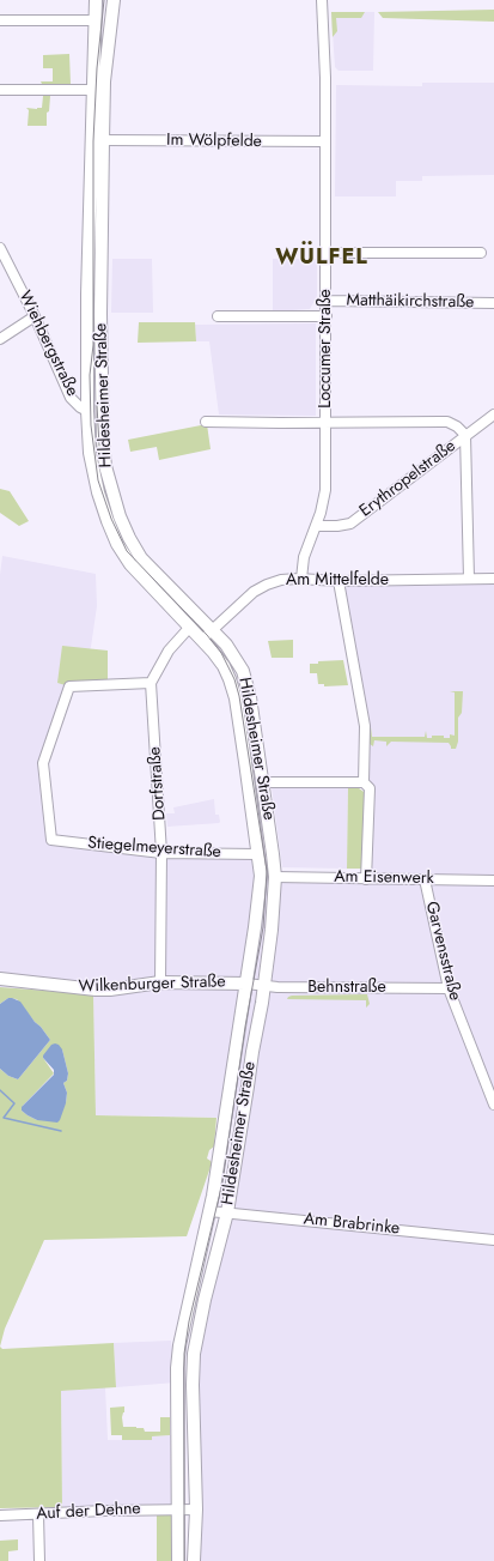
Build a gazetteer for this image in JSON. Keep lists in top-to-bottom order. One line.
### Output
{"streets":{"main road":["Hildesheimer Straße","Wilkenburger Straße"],"street":["Im Wölpfelde","Matthäikirchstraße","Wiehbergstraße","Loccumer Straße","Erythropelstraße","Am Mittelfelde","Dorfstraße","Stiegelmeyerstraße","Am Eisenwerk","Garvensstraße","Behnstraße","Am Brabrinke","Auf der Dehne"]},"crossings":[["Im Wölpfelde","Loccumer Straße"],["Im Wölpfelde","Hildesheimer Straße"],["Matthäikirchstraße","Loccumer Straße"],["Wiehbergstraße","Hildesheimer Straße"],["Loccumer Straße","Erythropelstraße"],["Loccumer Straße","Am Mittelfelde"],["Hildesheimer Straße","Am Mittelfelde"],["Hildesheimer Straße","Stiegelmeyerstraße"],["Hildesheimer Straße","Am Eisenwerk"],["Hildesheimer Straße","Wilkenburger Straße"],["Hildesheimer Straße","Behnstraße"],["Hildesheimer Straße","Am Brabrinke"],["Hildesheimer Straße","Auf der Dehne"],["Dorfstraße","Stiegelmeyerstraße"],["Dorfstraße","Wilkenburger Straße"],["Am Eisenwerk","Garvensstraße"],["Garvensstraße","Behnstraße"],["Wilkenburger Straße","Behnstraße"]],"districts":["WÜLFEL"]}
